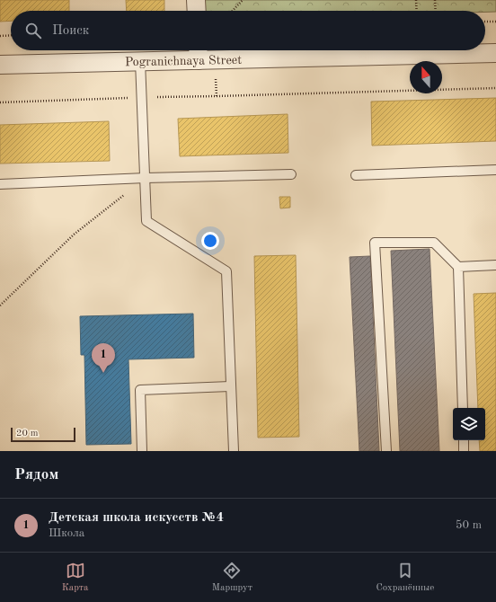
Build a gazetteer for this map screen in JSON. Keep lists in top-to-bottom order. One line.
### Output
{"streets":{"street":["Pogranichnaya Street"]},"scale_bar":"20 m","north":"top","page":{"search":"Поиск","pins":"1","scale":"20 m","heading":"Рядом","list":[{"mark":"1","name":"Детская школа искусств №4","note":"Школа","value":"50 m"}],"nav":["Карта","Маршрут","Сохранённые"]}}
